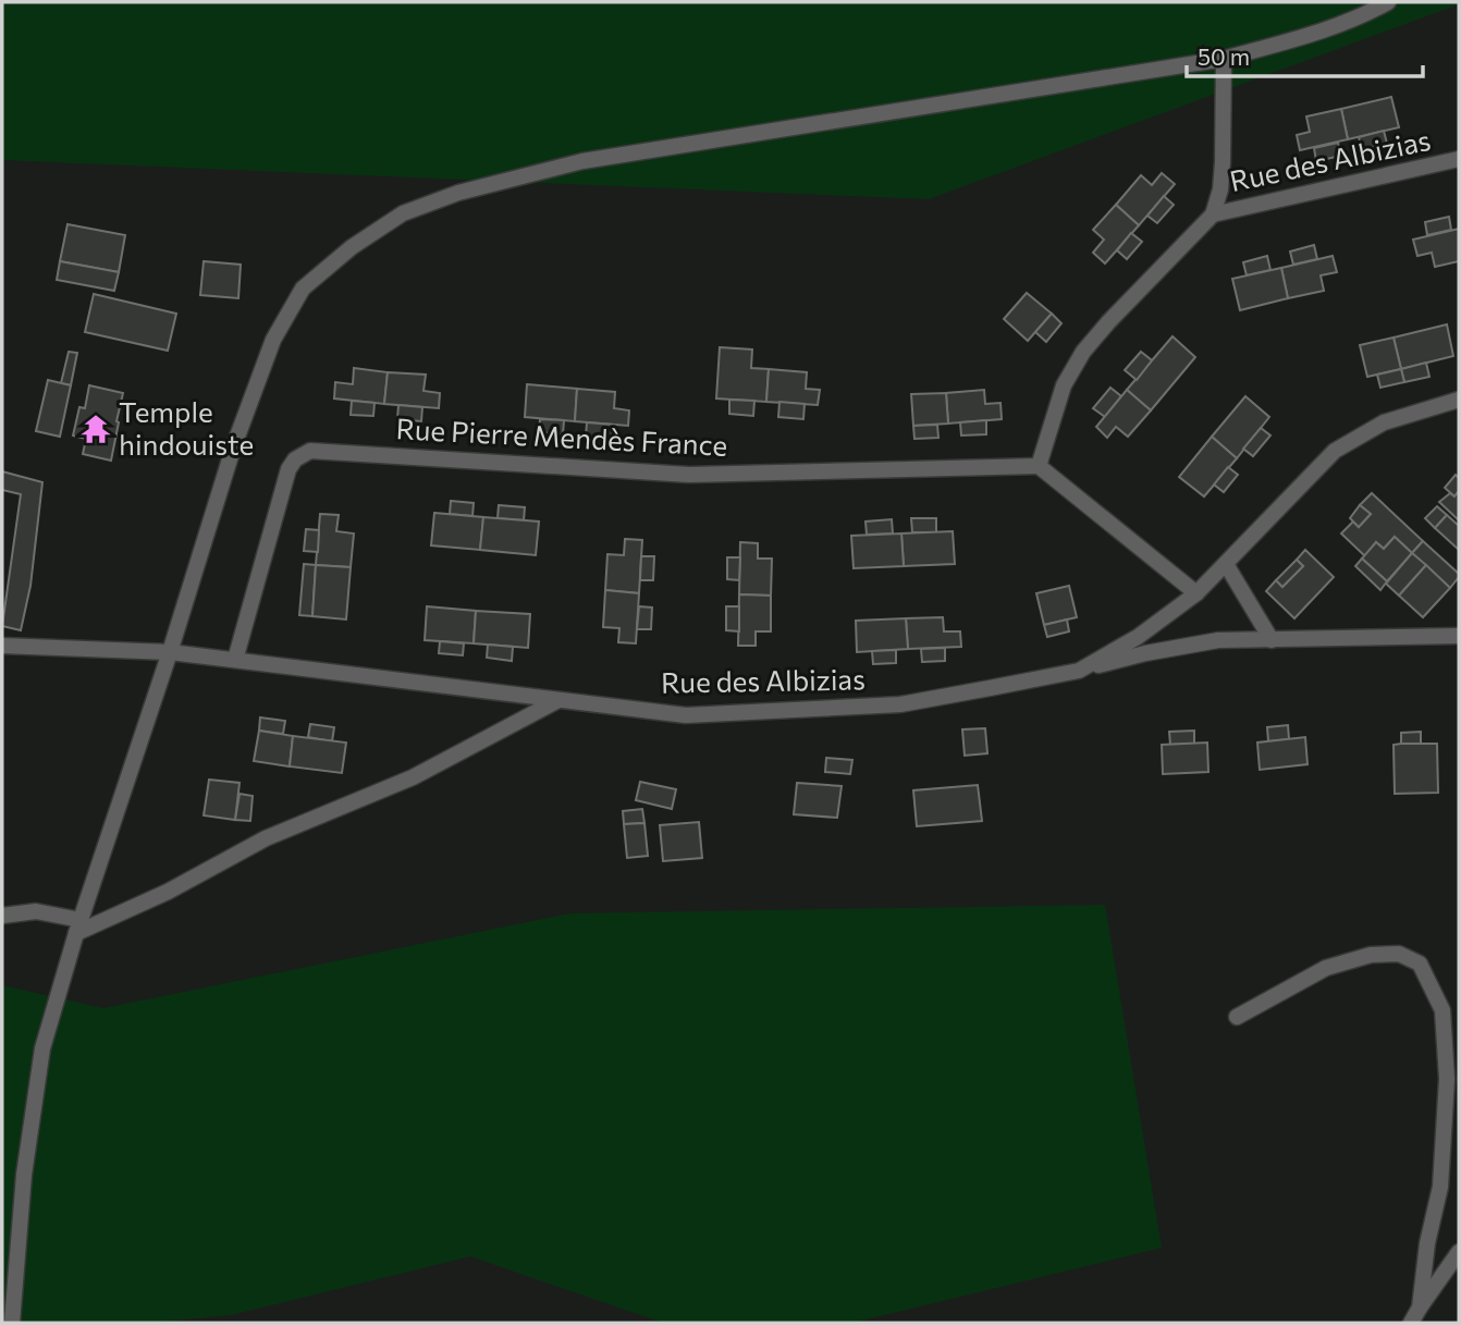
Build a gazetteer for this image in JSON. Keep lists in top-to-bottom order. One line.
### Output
{"streets":{"street":["Rue des Albizias","Rue Pierre Mendès France"]},"crossings":[["Rue des Albizias","Rue Pierre Mendès France"]],"places":{"temple":["Temple hindouiste"]},"scale_bar":"50 m"}
